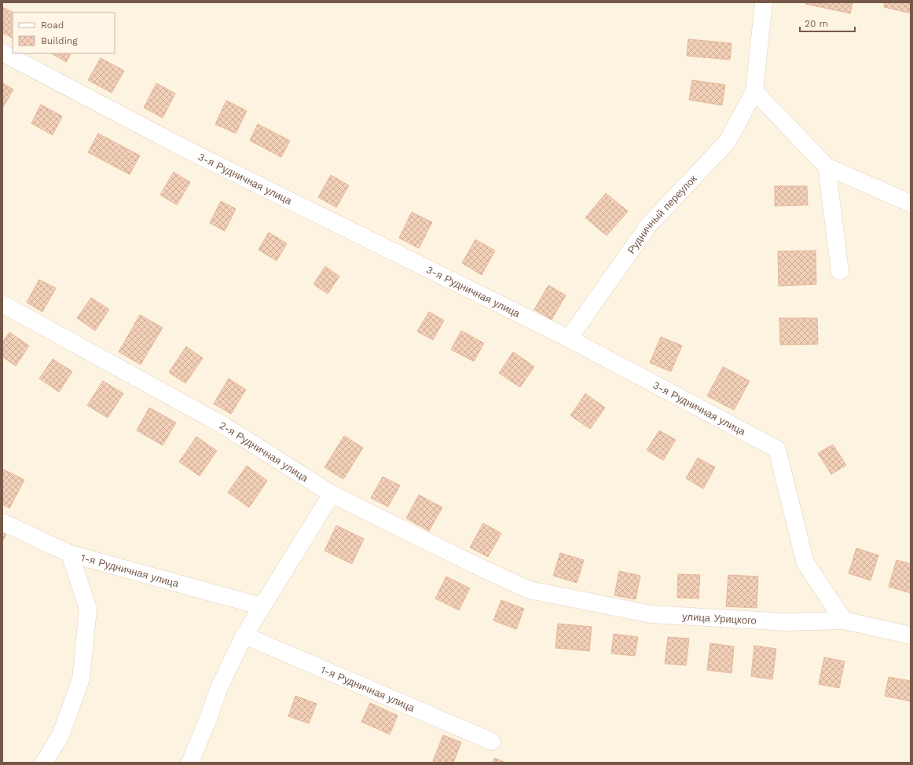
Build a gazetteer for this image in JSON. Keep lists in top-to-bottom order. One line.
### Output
{"streets":{"street":["3-я Рудничная улица","Рудничный переулок","2-я Рудничная улица","1-я Рудничная улица","улица Урицкого"]},"crossings":[["3-я Рудничная улица","Рудничный переулок"],["3-я Рудничная улица","улица Урицкого"],["2-я Рудничная улица","улица Урицкого"]],"legend":["Road","Building"],"scale_bar":"20 m"}
